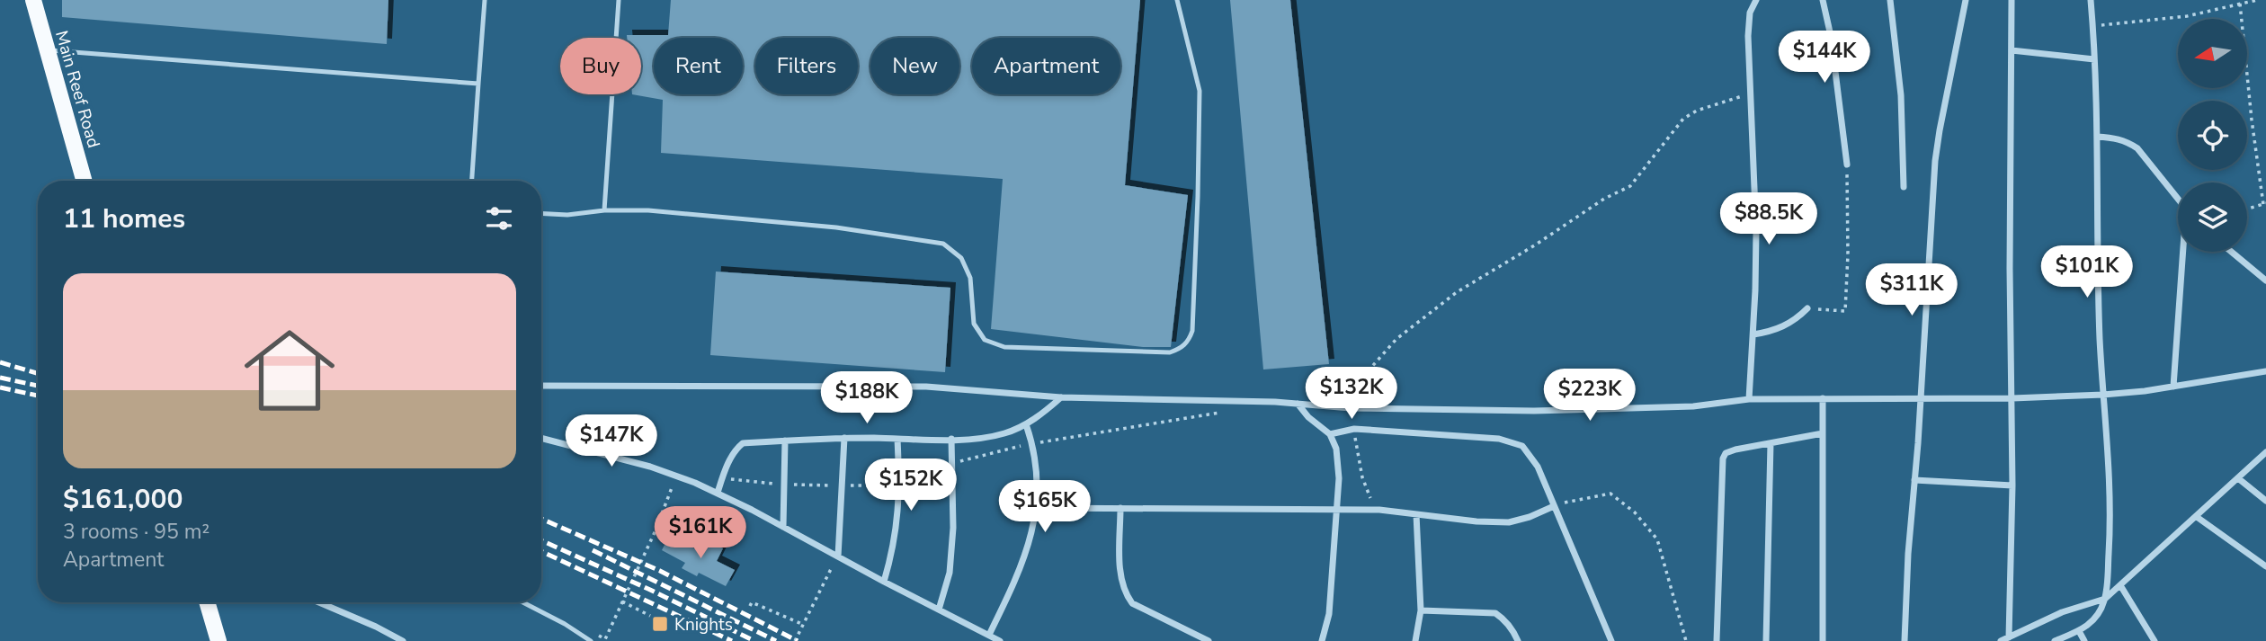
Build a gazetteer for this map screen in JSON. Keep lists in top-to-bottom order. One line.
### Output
{"streets":{"main road":["Main Reef Road"]},"places":{"transit":["Knights"]},"north":"left","page":{"price":["$144K","$88.5K","$101K","$311K","$132K","$223K","$188K","$147K","$152K","$165K","$161K"],"chip":["Buy","Rent","Filters","New","Apartment"],"heading":"11 homes","list":[{"name":"$161,000","note":"3 rooms · 95 m² · Apartment"}]}}
